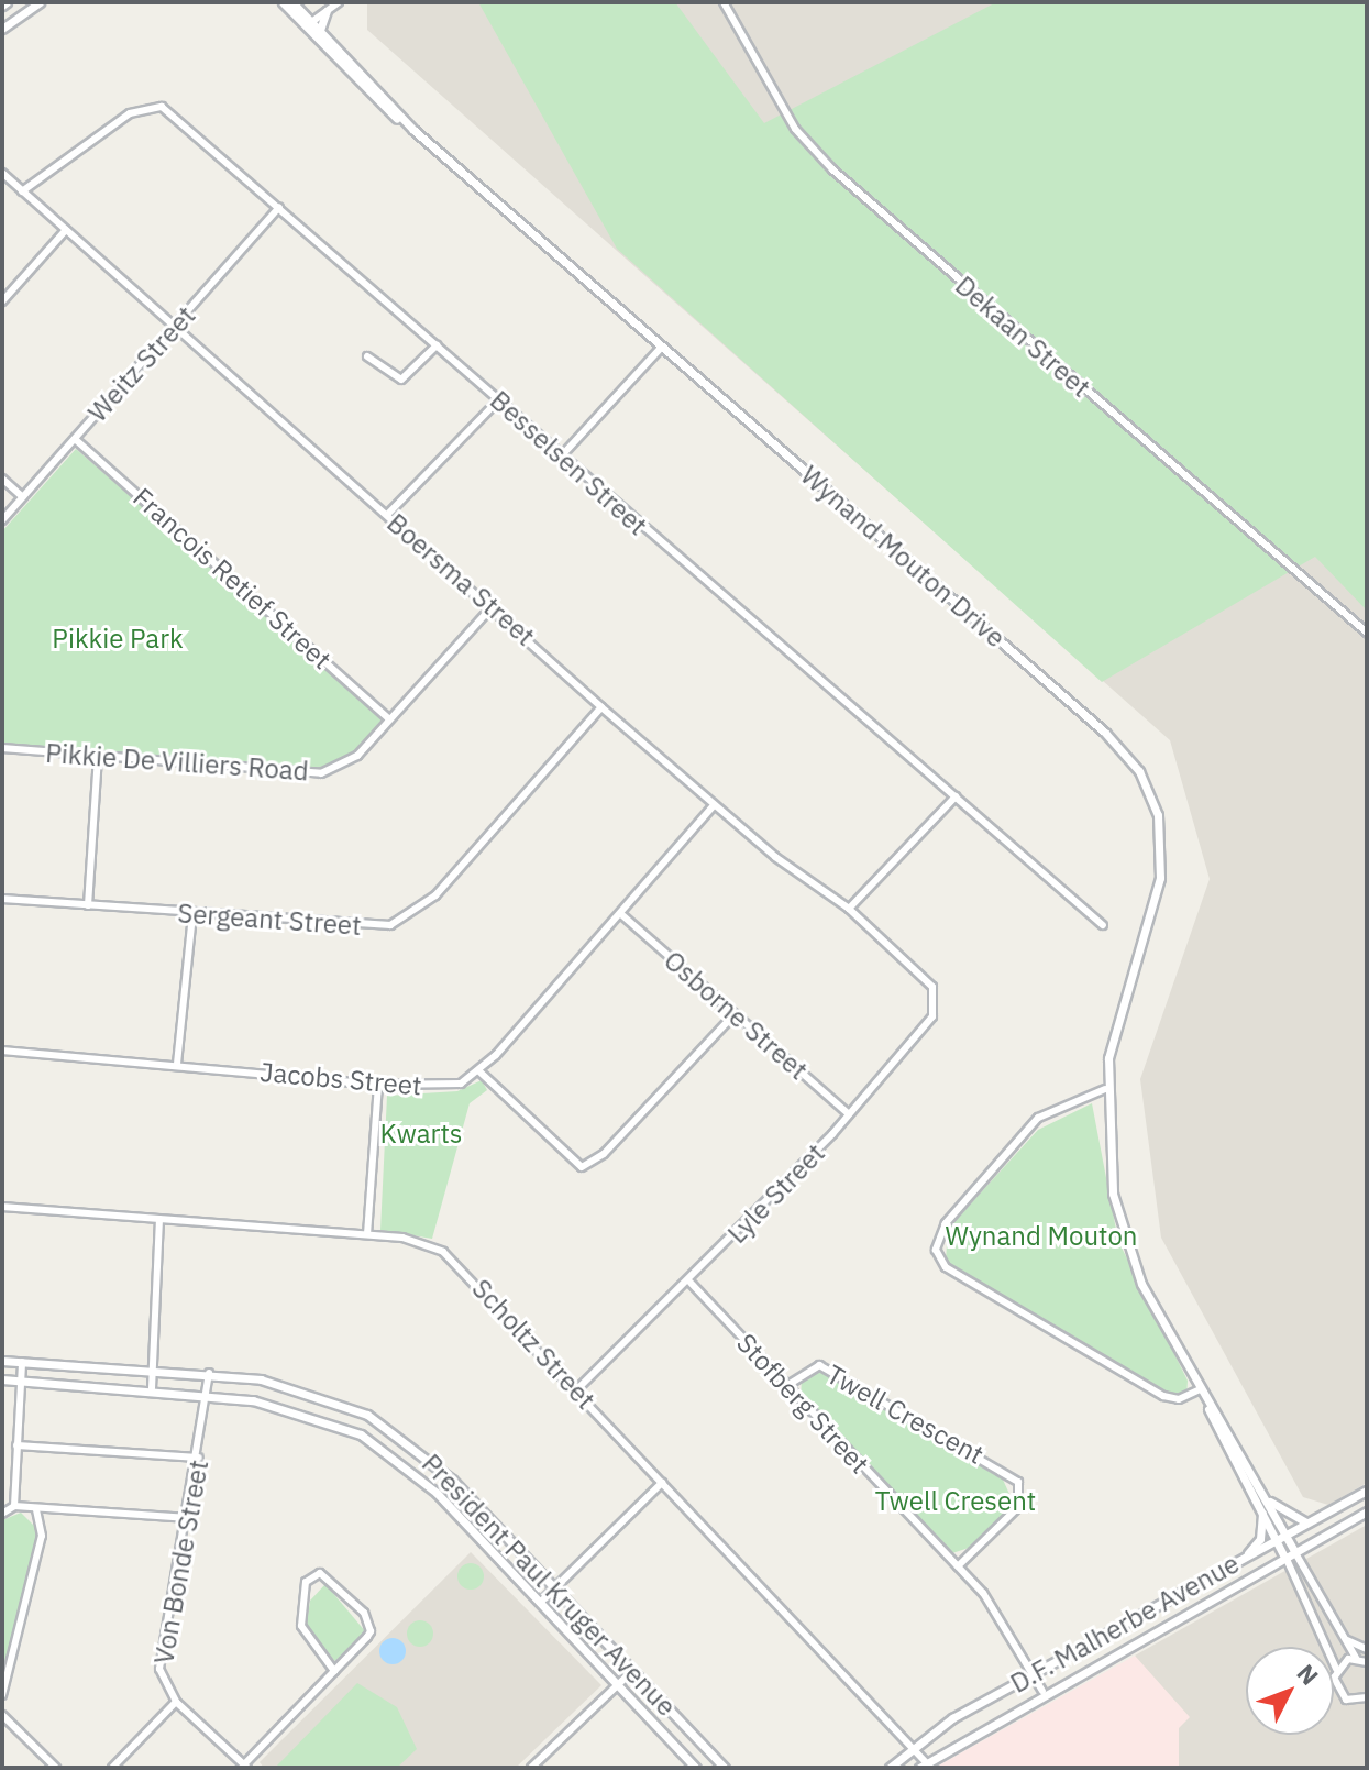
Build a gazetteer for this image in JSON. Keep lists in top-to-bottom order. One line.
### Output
{"streets":{"street":["Dekaan Street","Weitz Street","Besselsen Street","Wynand Mouton Drive","Francois Retief Street","Boersma Street","Pikkie De Villiers Road","Sergeant Street","Osborne Street","Jacobs Street","Lyle Street","Scholtz Street","Stofberg Street","Twell Crescent","Von Bonde Street","President Paul Kruger Avenue","D.F. Malherbe Avenue"]},"crossings":[["Weitz Street","Besselsen Street"],["Weitz Street","Francois Retief Street"],["Weitz Street","Boersma Street"],["Besselsen Street","Boersma Street"],["Wynand Mouton Drive","D.F. Malherbe Avenue"],["Francois Retief Street","Pikkie De Villiers Road"],["Boersma Street","Pikkie De Villiers Road"],["Boersma Street","Sergeant Street"],["Boersma Street","Jacobs Street"],["Boersma Street","Lyle Street"],["Osborne Street","Jacobs Street"],["Osborne Street","Lyle Street"],["Lyle Street","Scholtz Street"],["Lyle Street","Stofberg Street"],["Scholtz Street","D.F. Malherbe Avenue"],["Stofberg Street","Twell Crescent"],["Stofberg Street","D.F. Malherbe Avenue"],["Von Bonde Street","President Paul Kruger Avenue"]],"parks":["Pikkie Park","Kwarts","Wynand Mouton","Twell Cresent"],"north":"top right"}
